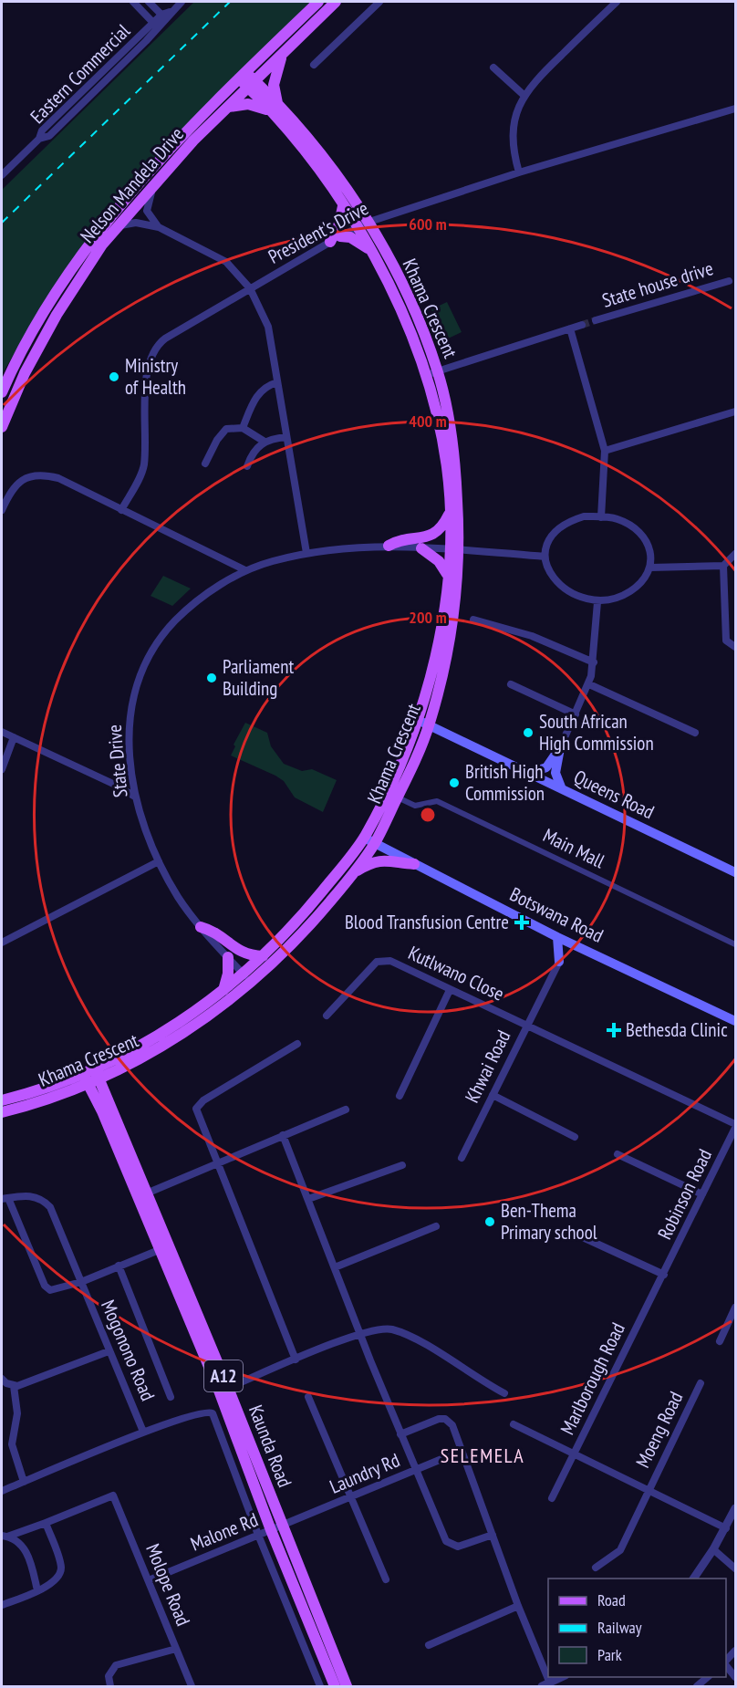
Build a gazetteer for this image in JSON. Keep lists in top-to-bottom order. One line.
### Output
{"streets":{"main road":["Nelson Mandela Drive","Khama Crescent","Queens Road","Botswana Road","A12","Kaunda Road"],"street":["Eastern Commercial","President's Drive","State house drive","State Drive","Main Mall","Kutlwano Close","Khwai Road","Robinson Road","Mogonono Road","Marlborough Road","Moeng Road","Laundry Rd","Malone Rd","Molope Road"]},"crossings":[["Nelson Mandela Drive","President's Drive"],["Nelson Mandela Drive","Khama Crescent"],["President's Drive","Khama Crescent"],["State house drive","Khama Crescent"],["Khama Crescent","State Drive"],["Khama Crescent","Queens Road"],["Khama Crescent","Main Mall"],["Khama Crescent","Botswana Road"],["Khama Crescent","Kaunda Road"],["Kutlwano Close","Khwai Road"],["Kutlwano Close","Robinson Road"],["Robinson Road","Marlborough Road"],["Kaunda Road","Laundry Rd"],["Kaunda Road","Malone Rd"],["Laundry Rd","Malone Rd"],["Malone Rd","Molope Road"]],"districts":["SELEMELA"],"places":{"other":["Ministry of Health","Parliament Building","South African High Commission","British High Commission","Ben-Thema Primary school"],"health":["Blood Transfusion Centre","Bethesda Clinic"]},"legend":["Road","Railway","Park"],"rings":["600 m","400 m","200 m"]}
